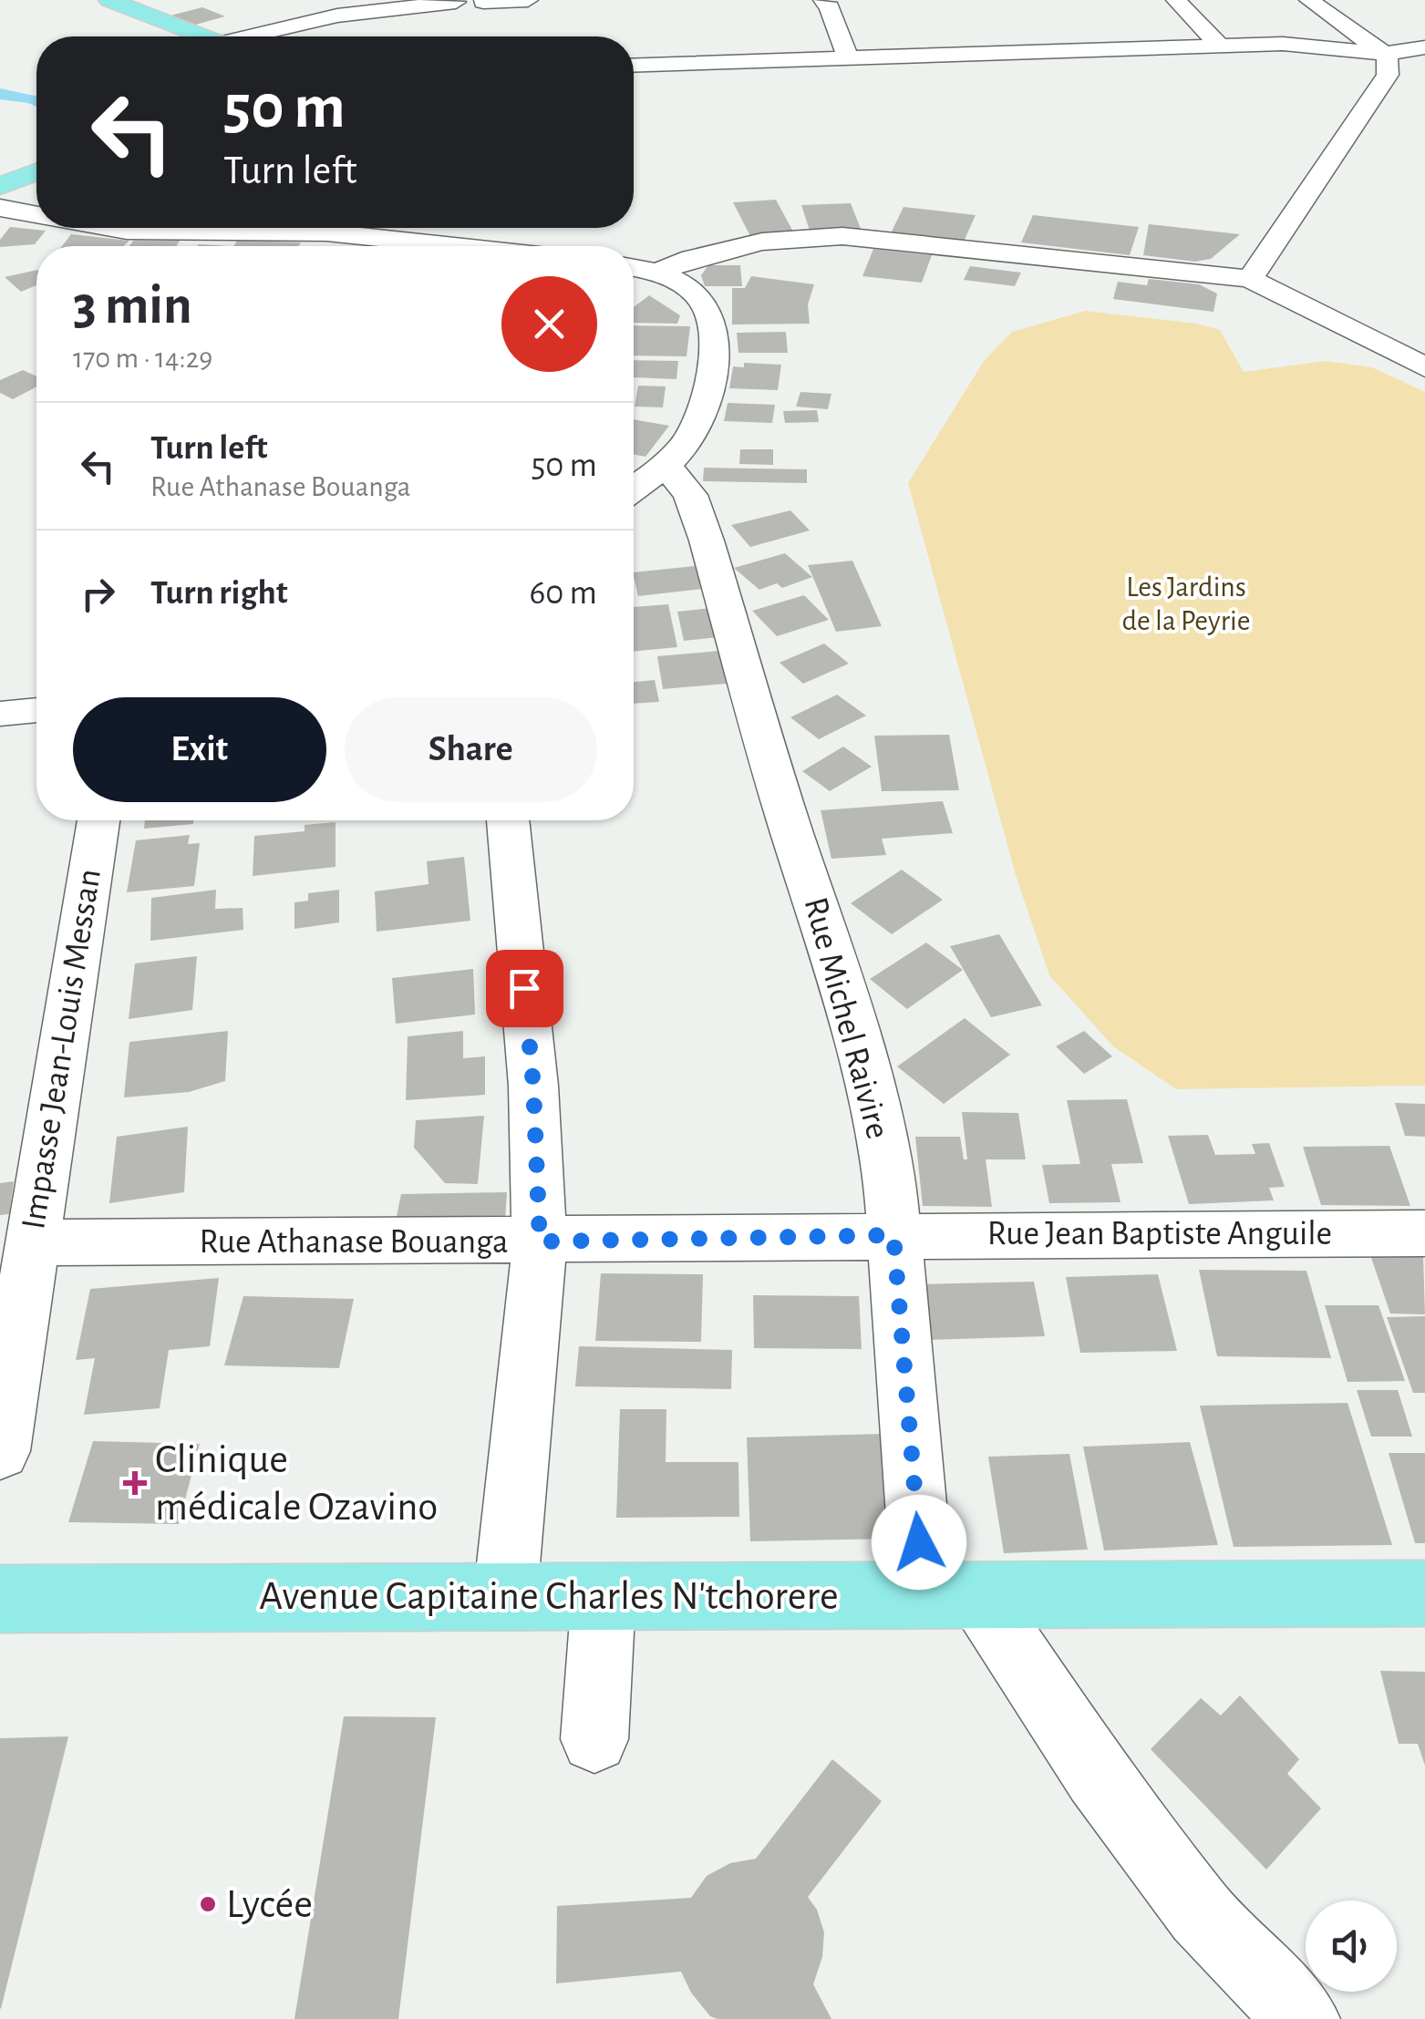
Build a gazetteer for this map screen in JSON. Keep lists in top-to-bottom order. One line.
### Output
{"streets":{"main road":["Avenue Capitaine Charles N'tchorere"],"street":["Rue Michel Raivire","Impasse Jean-Louis Messan","Rue Jean Baptiste Anguile","Rue Athanase Bouanga"]},"crossings":[["Rue Michel Raivire","Rue Jean Baptiste Anguile"],["Rue Michel Raivire","Rue Athanase Bouanga"],["Rue Michel Raivire","Avenue Capitaine Charles N'tchorere"],["Impasse Jean-Louis Messan","Rue Athanase Bouanga"],["Rue Jean Baptiste Anguile","Rue Athanase Bouanga"]],"parks":["Les Jardins de la Peyrie"],"places":{"health":["Clinique médicale Ozavino"],"other":["Lycée"]},"page":{"turn":["50 m","Turn left"],"heading":["3 min","170 m · 14:29"],"list":[{"name":"Turn left","note":"Rue Athanase Bouanga","value":"50 m"},{"name":"Turn right","value":"60 m"}],"buttons":["Exit","Share"]}}
